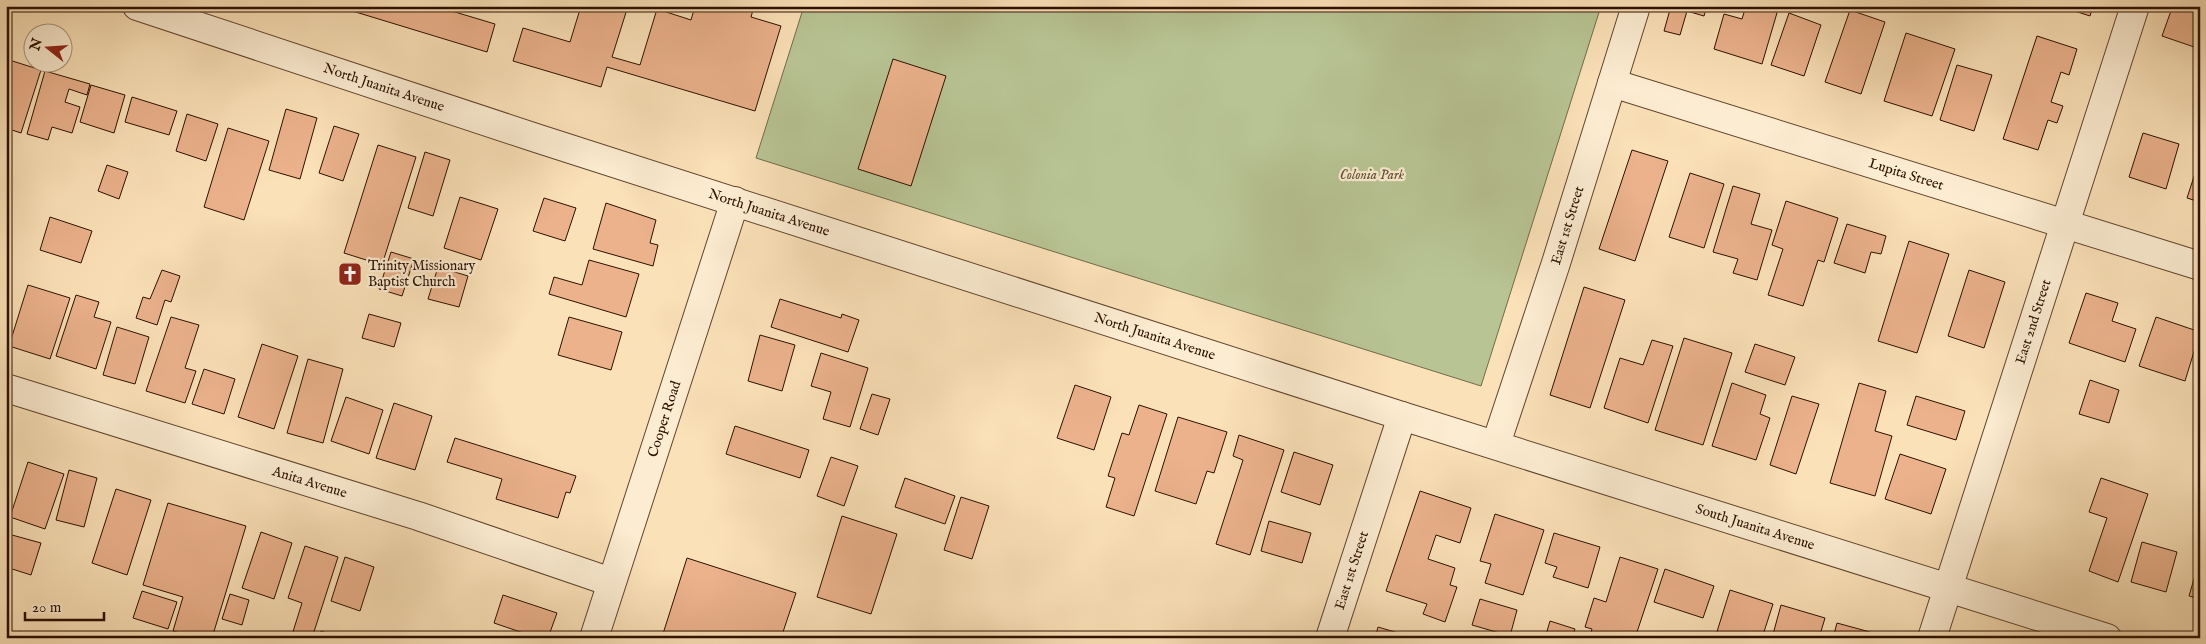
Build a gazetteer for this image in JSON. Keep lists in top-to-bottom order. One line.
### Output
{"streets":{"street":["North Juanita Avenue","Lupita Street","East 1st Street","East 2nd Street","Cooper Road","Anita Avenue","South Juanita Avenue"]},"crossings":[["North Juanita Avenue","East 1st Street"],["North Juanita Avenue","Cooper Road"],["North Juanita Avenue","South Juanita Avenue"],["Lupita Street","East 1st Street"],["Lupita Street","East 2nd Street"],["East 1st Street","South Juanita Avenue"],["East 2nd Street","South Juanita Avenue"],["Cooper Road","Anita Avenue"]],"parks":["Colonia Park"],"places":{"church":["Trinity Missionary Baptist Church"]},"scale_bar":"20 m","north":"left"}
